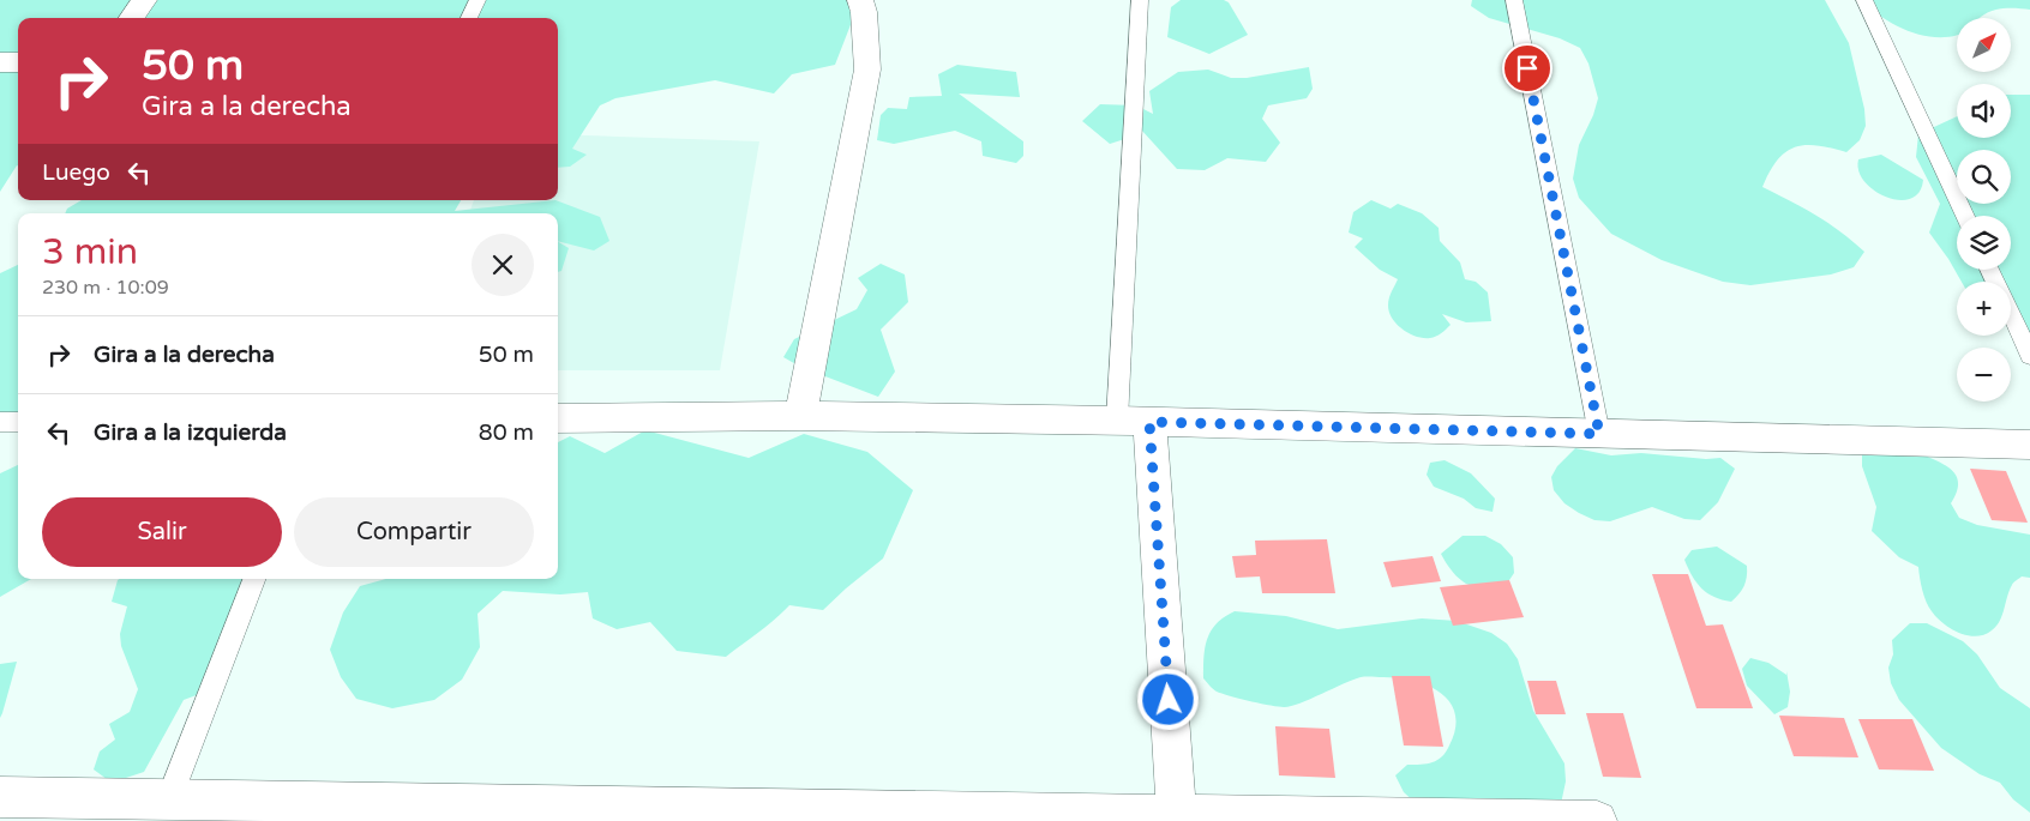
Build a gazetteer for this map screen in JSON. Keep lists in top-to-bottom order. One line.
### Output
{"north":"top right","page":{"map_buttons":["+","−"],"turn":["50 m","Gira a la derecha"],"then":"Luego","heading":["3 min","230 m · 10:09"],"list":[{"name":"Gira a la derecha","value":"50 m"},{"name":"Gira a la izquierda","value":"80 m"}],"buttons":["Salir","Compartir"]}}
